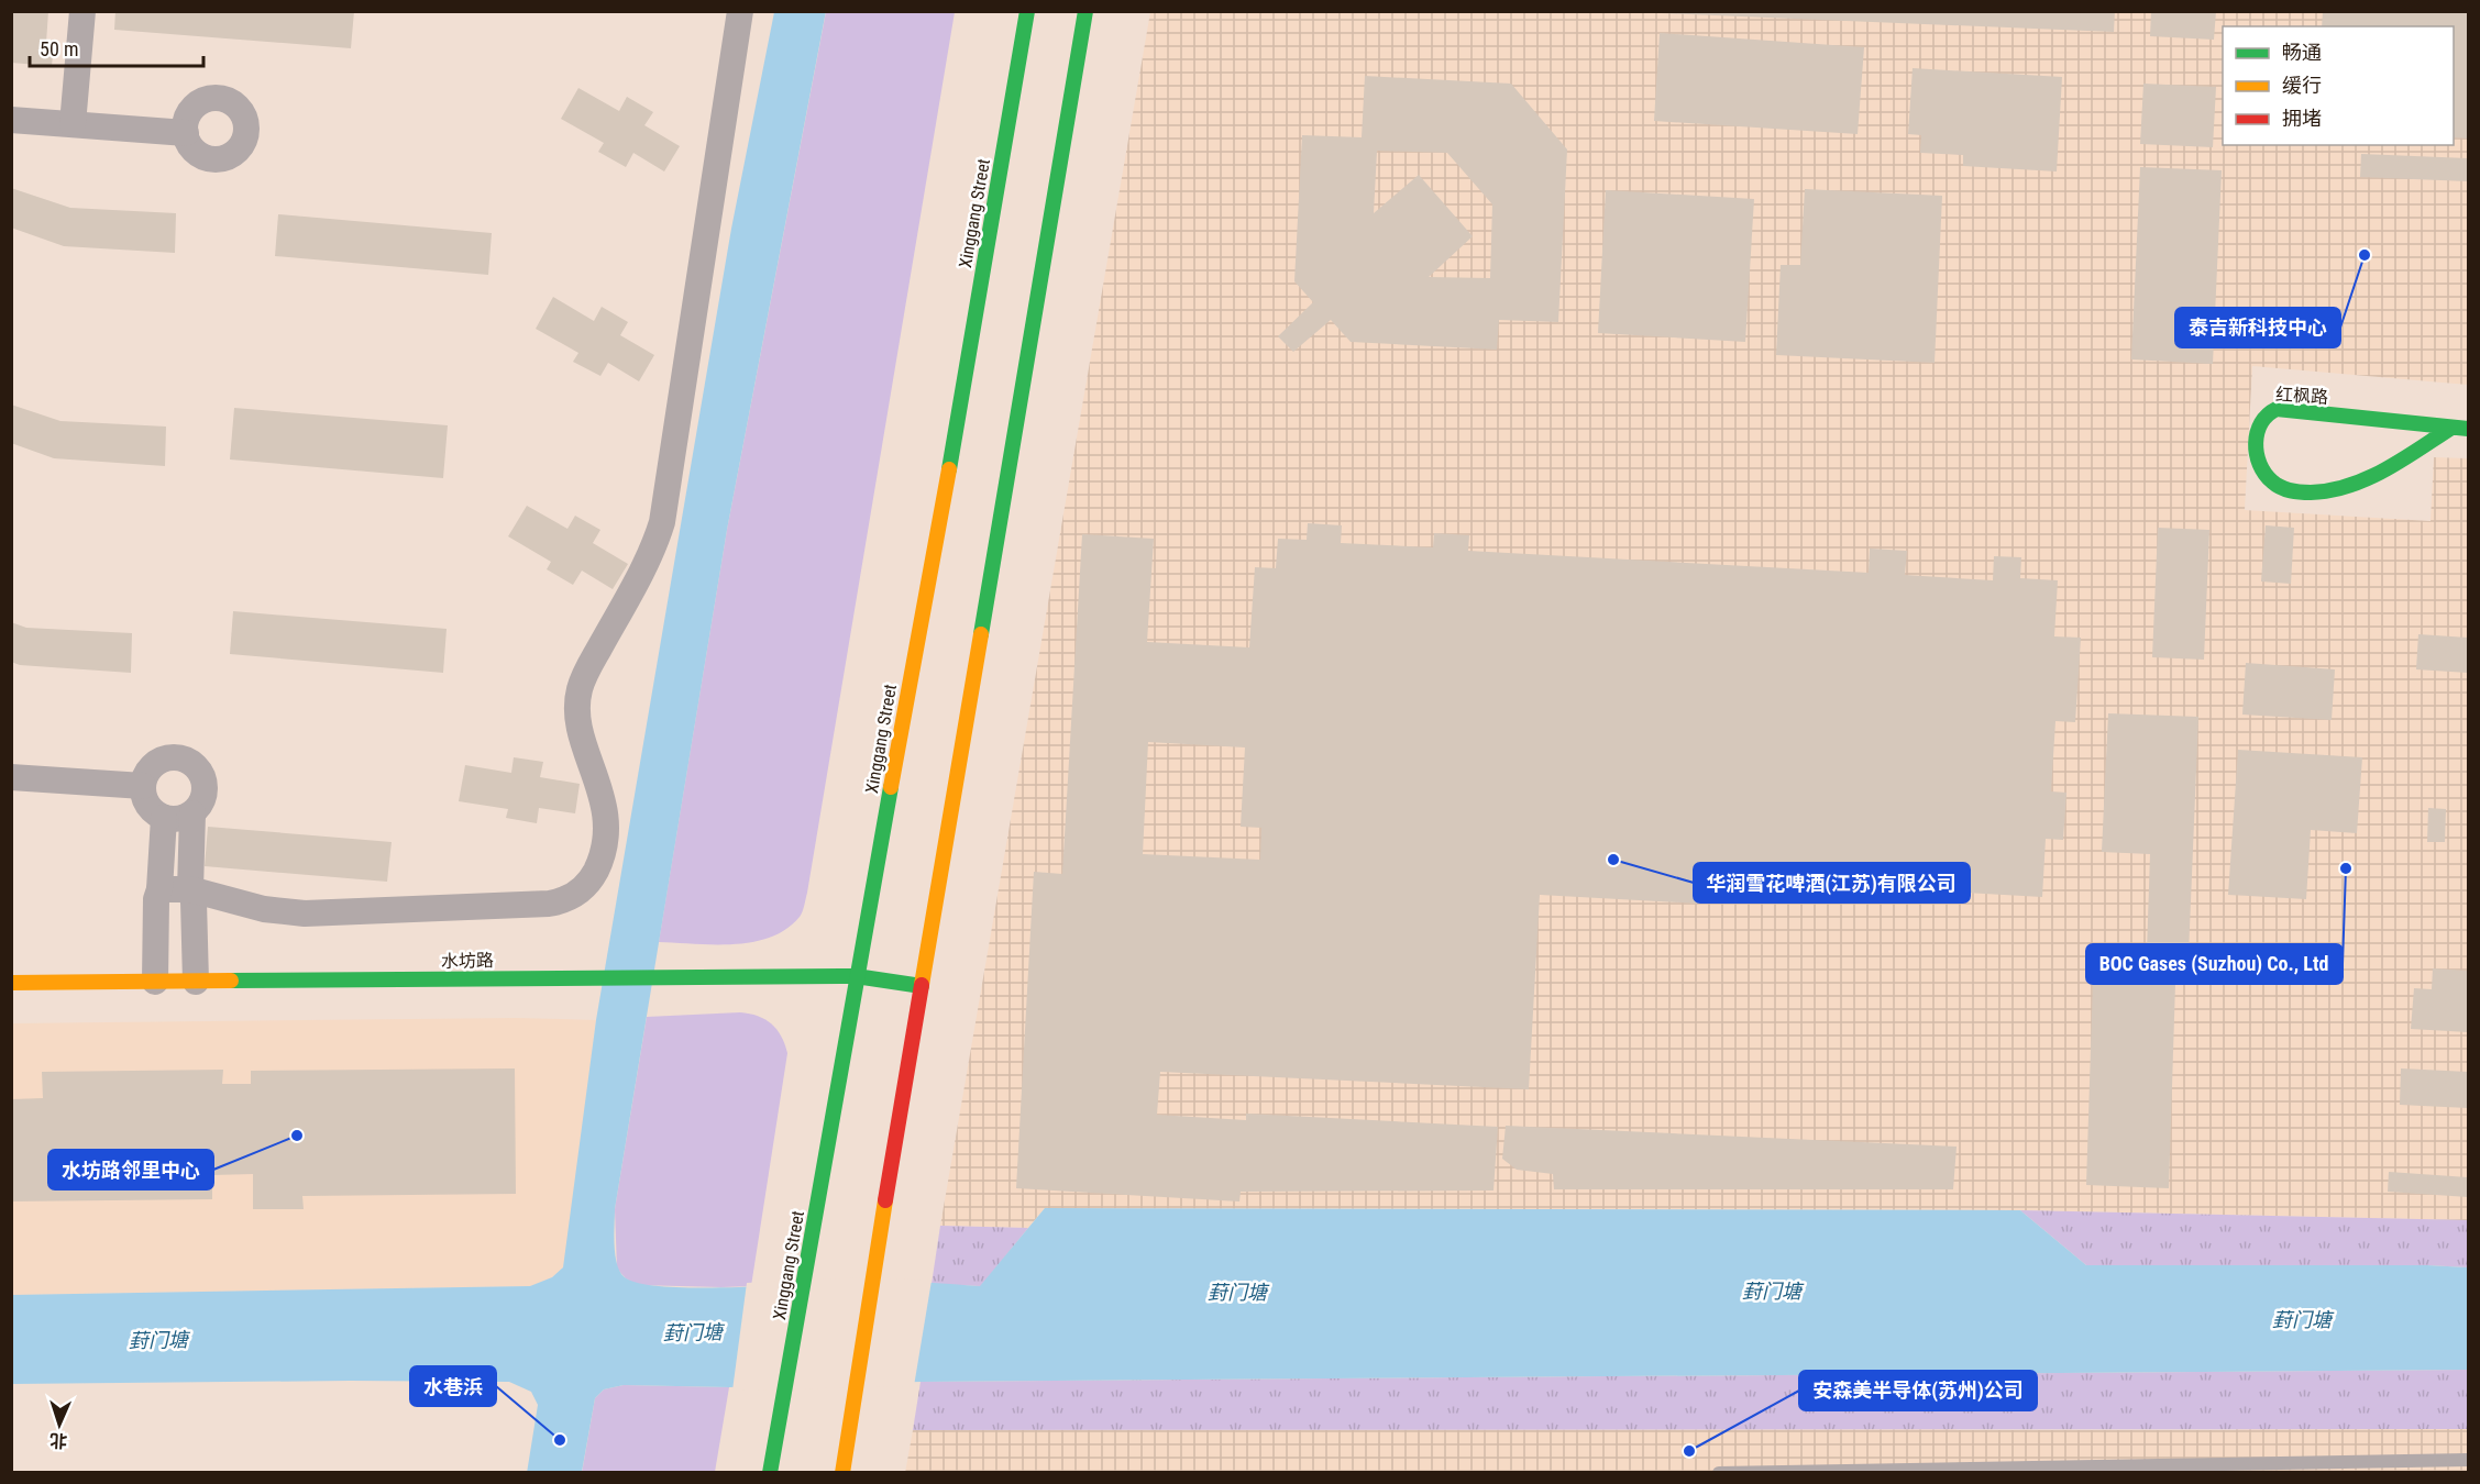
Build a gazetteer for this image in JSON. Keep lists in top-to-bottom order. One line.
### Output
{"streets":{"main road":["Xinggang Street","红枫路","水坊路"]},"crossings":[["Xinggang Street","水坊路"]],"water":["葑门塘"],"places":["泰吉新科技中心","华润雪花啤酒(江苏)有限公司","BOC Gases (Suzhou) Co., Ltd","水坊路邻里中心","水巷浜","安森美半导体(苏州)公司"],"legend":["畅通","缓行","拥堵"],"scale_bar":"50 m","north":"bottom"}
